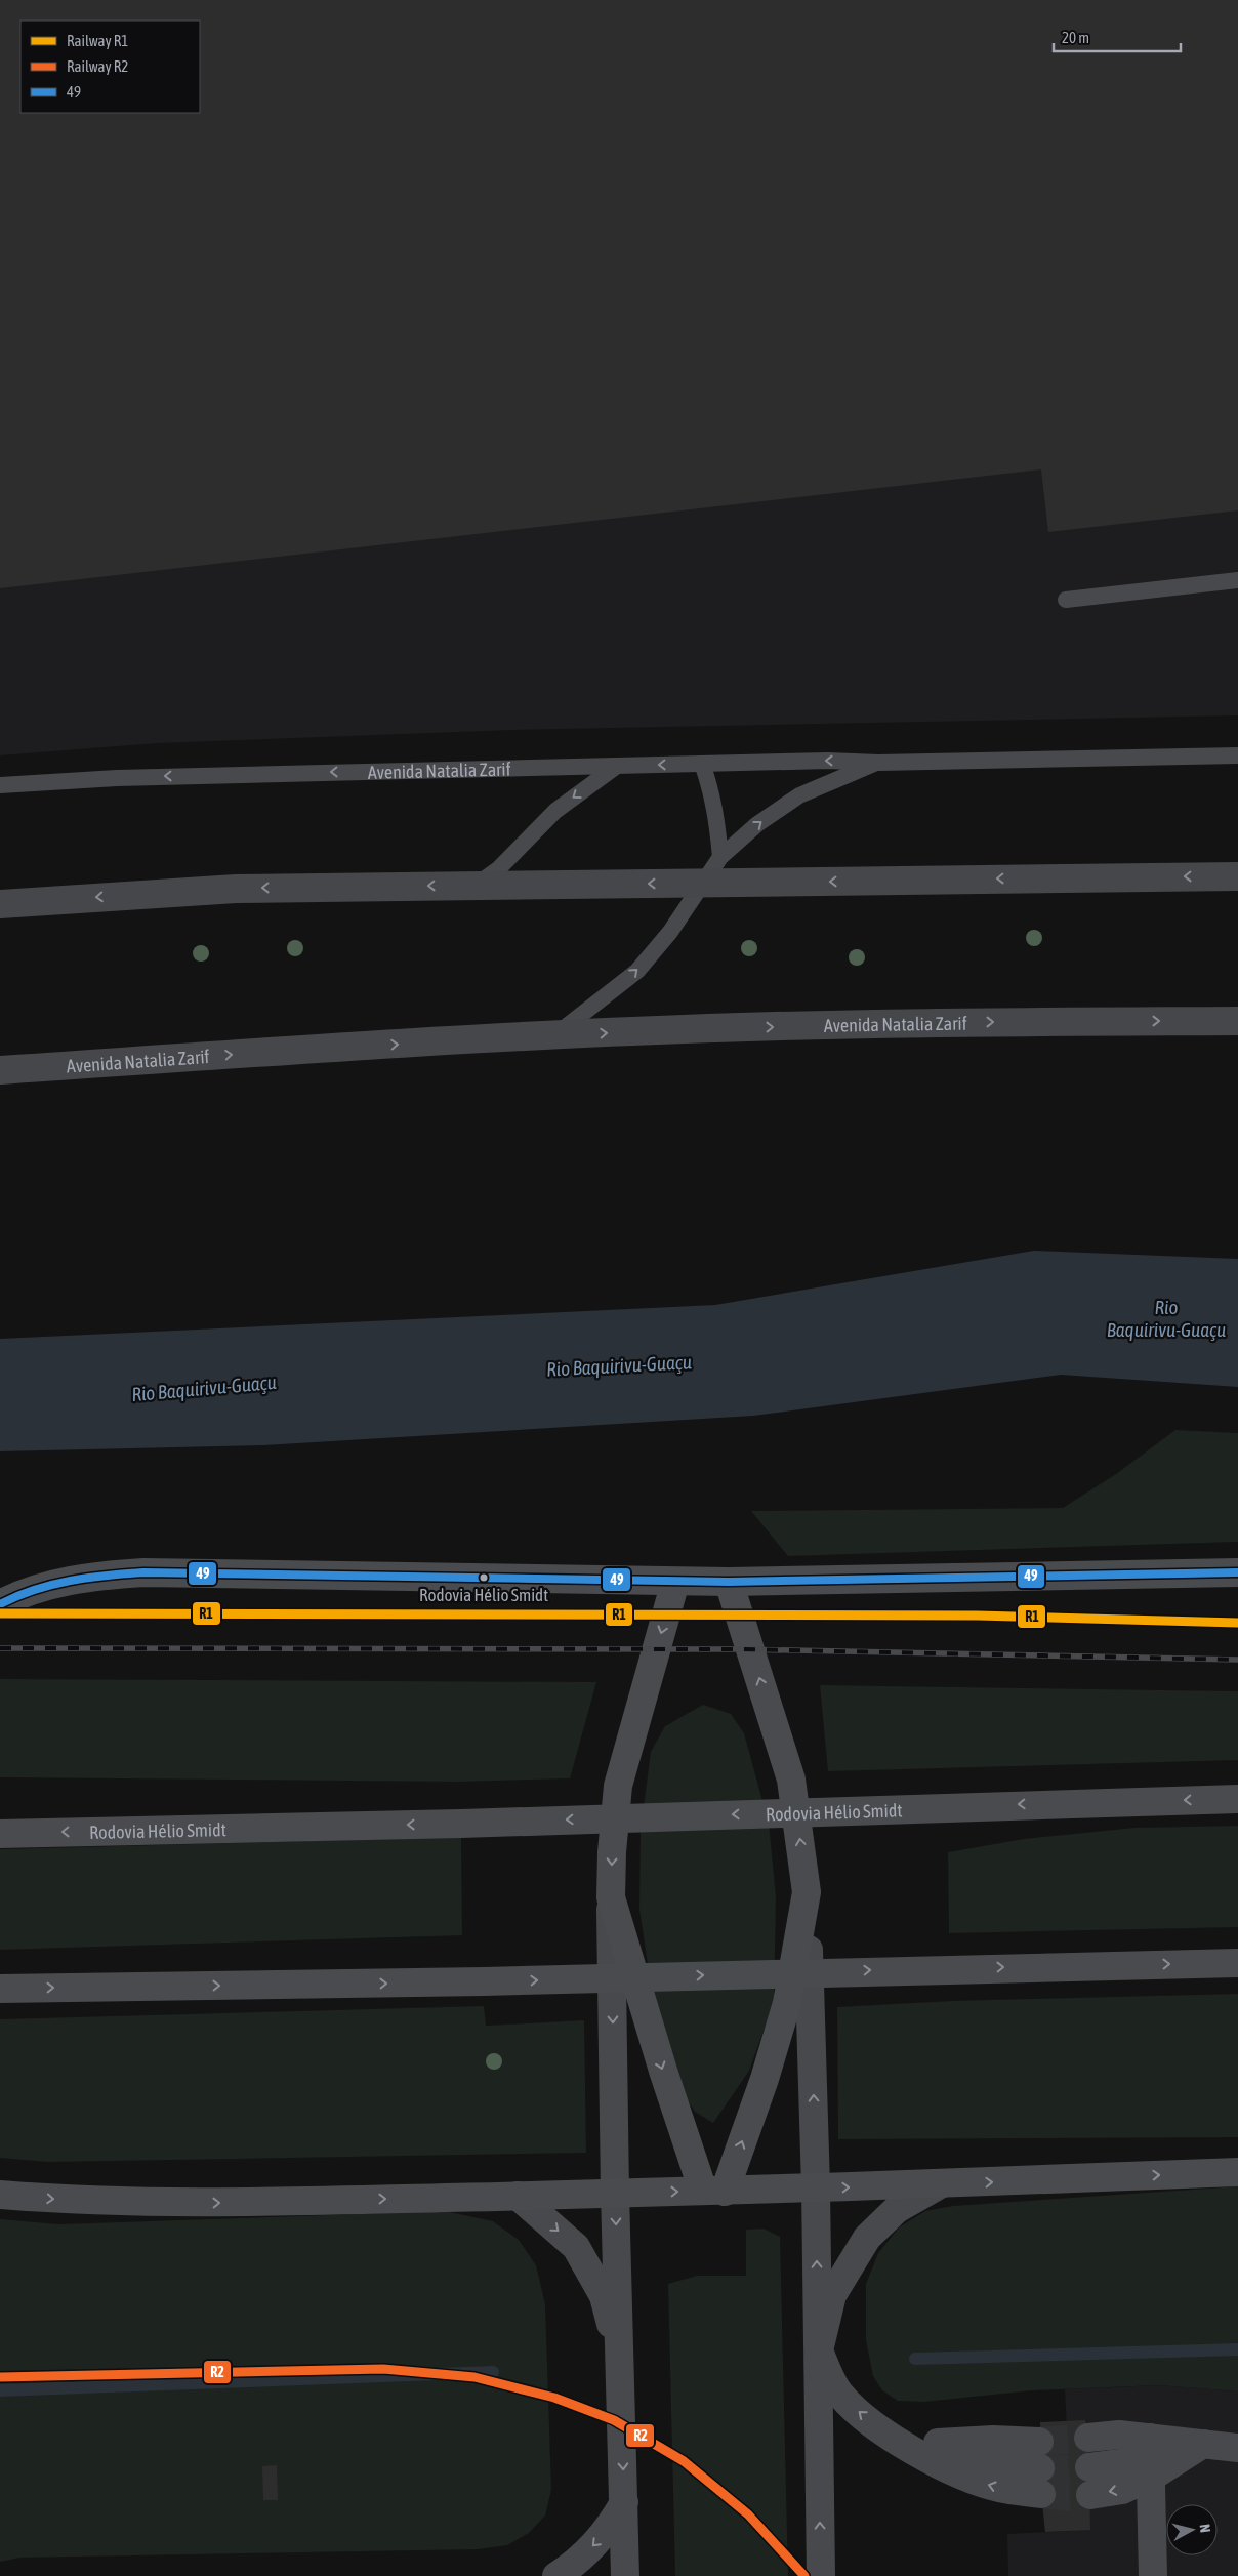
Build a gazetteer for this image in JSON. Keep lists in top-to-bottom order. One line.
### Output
{"streets":{"main road":["Avenida Natalia Zarif","Rodovia Hélio Smidt"]},"water":["Rio Baquirivu-Guaçu"],"places":["Rodovia Hélio Smidt"],"lines":["transit line 49","rail line R1","rail line R2"],"legend":["Railway R1","Railway R2","49"],"scale_bar":"20 m","north":"right"}
